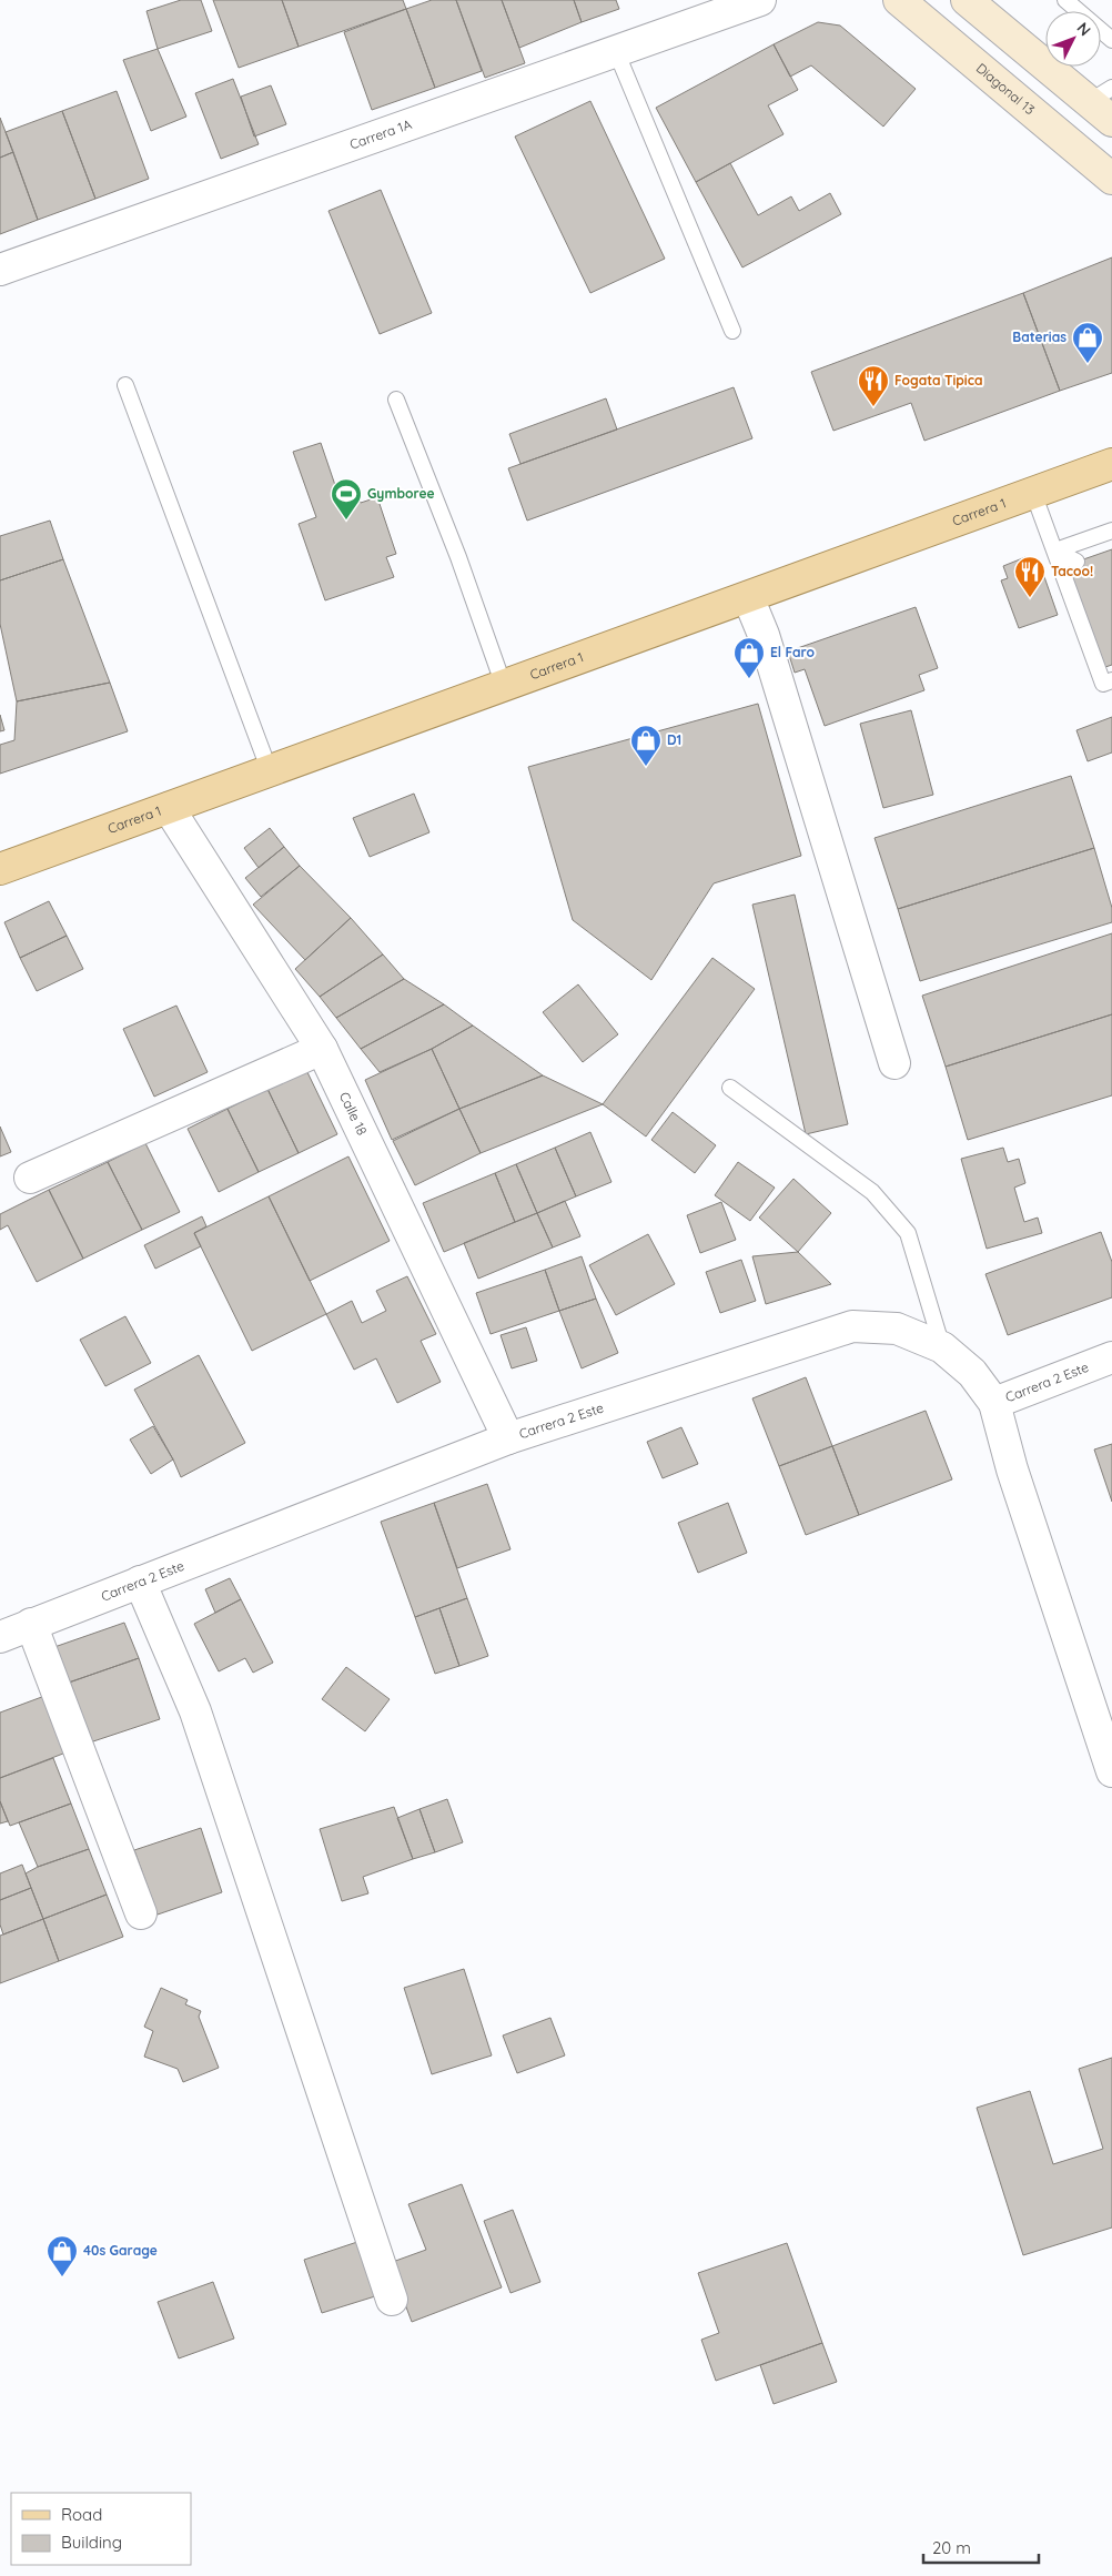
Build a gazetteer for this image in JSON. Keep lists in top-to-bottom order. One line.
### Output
{"streets":{"main road":["Diagonal 13","Carrera 1"],"street":["Carrera 1A","Calle 18","Carrera 2 Este"]},"crossings":[["Carrera 1","Calle 18"],["Calle 18","Carrera 2 Este"]],"places":{"shop":["Baterias","El Faro","D1","40s Garage"],"restaurant":["Fogata Tipica","Tacoo!"],"sports":["Gymboree"]},"legend":["Road","Building"],"scale_bar":"20 m","north":"top right"}
